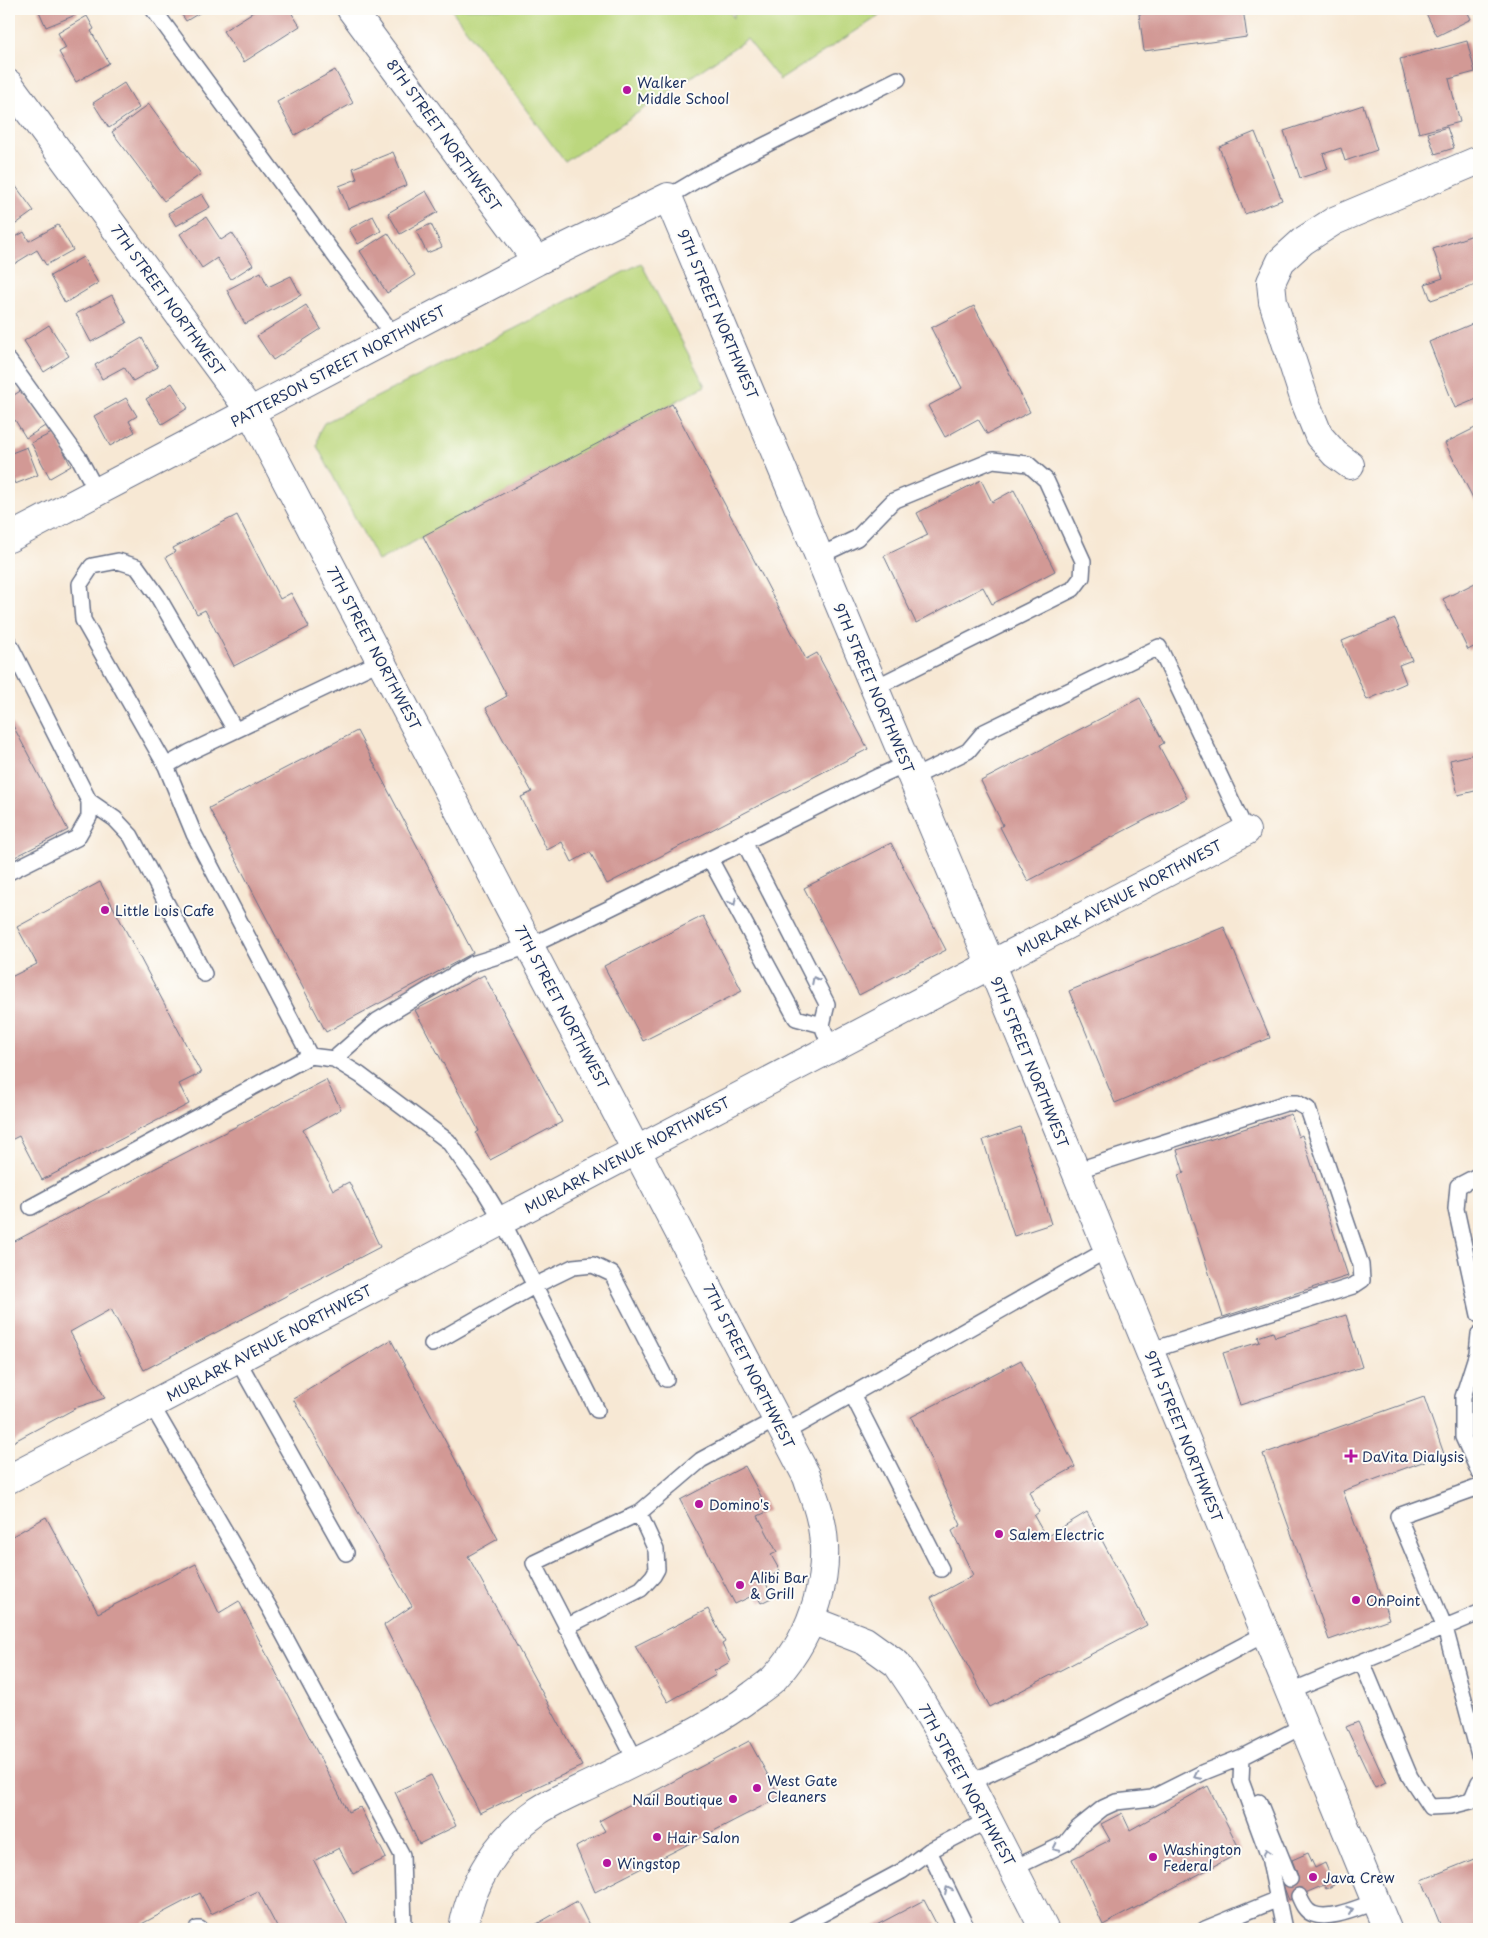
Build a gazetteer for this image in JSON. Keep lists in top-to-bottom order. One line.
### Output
{"streets":{"street":["8TH STREET NORTHWEST","7TH STREET NORTHWEST","9TH STREET NORTHWEST","PATTERSON STREET NORTHWEST","MURLARK AVENUE NORTHWEST"]},"crossings":[["8TH STREET NORTHWEST","PATTERSON STREET NORTHWEST"],["7TH STREET NORTHWEST","PATTERSON STREET NORTHWEST"],["7TH STREET NORTHWEST","MURLARK AVENUE NORTHWEST"],["9TH STREET NORTHWEST","PATTERSON STREET NORTHWEST"],["9TH STREET NORTHWEST","MURLARK AVENUE NORTHWEST"]],"places":{"other":["Walker Middle School","Little Lois Cafe","Domino's","Salem Electric","Alibi Bar & Grill","OnPoint","West Gate Cleaners","Nail Boutique","Hair Salon","Washington Federal","Wingstop","Java Crew"],"health":["DaVita Dialysis"]}}
